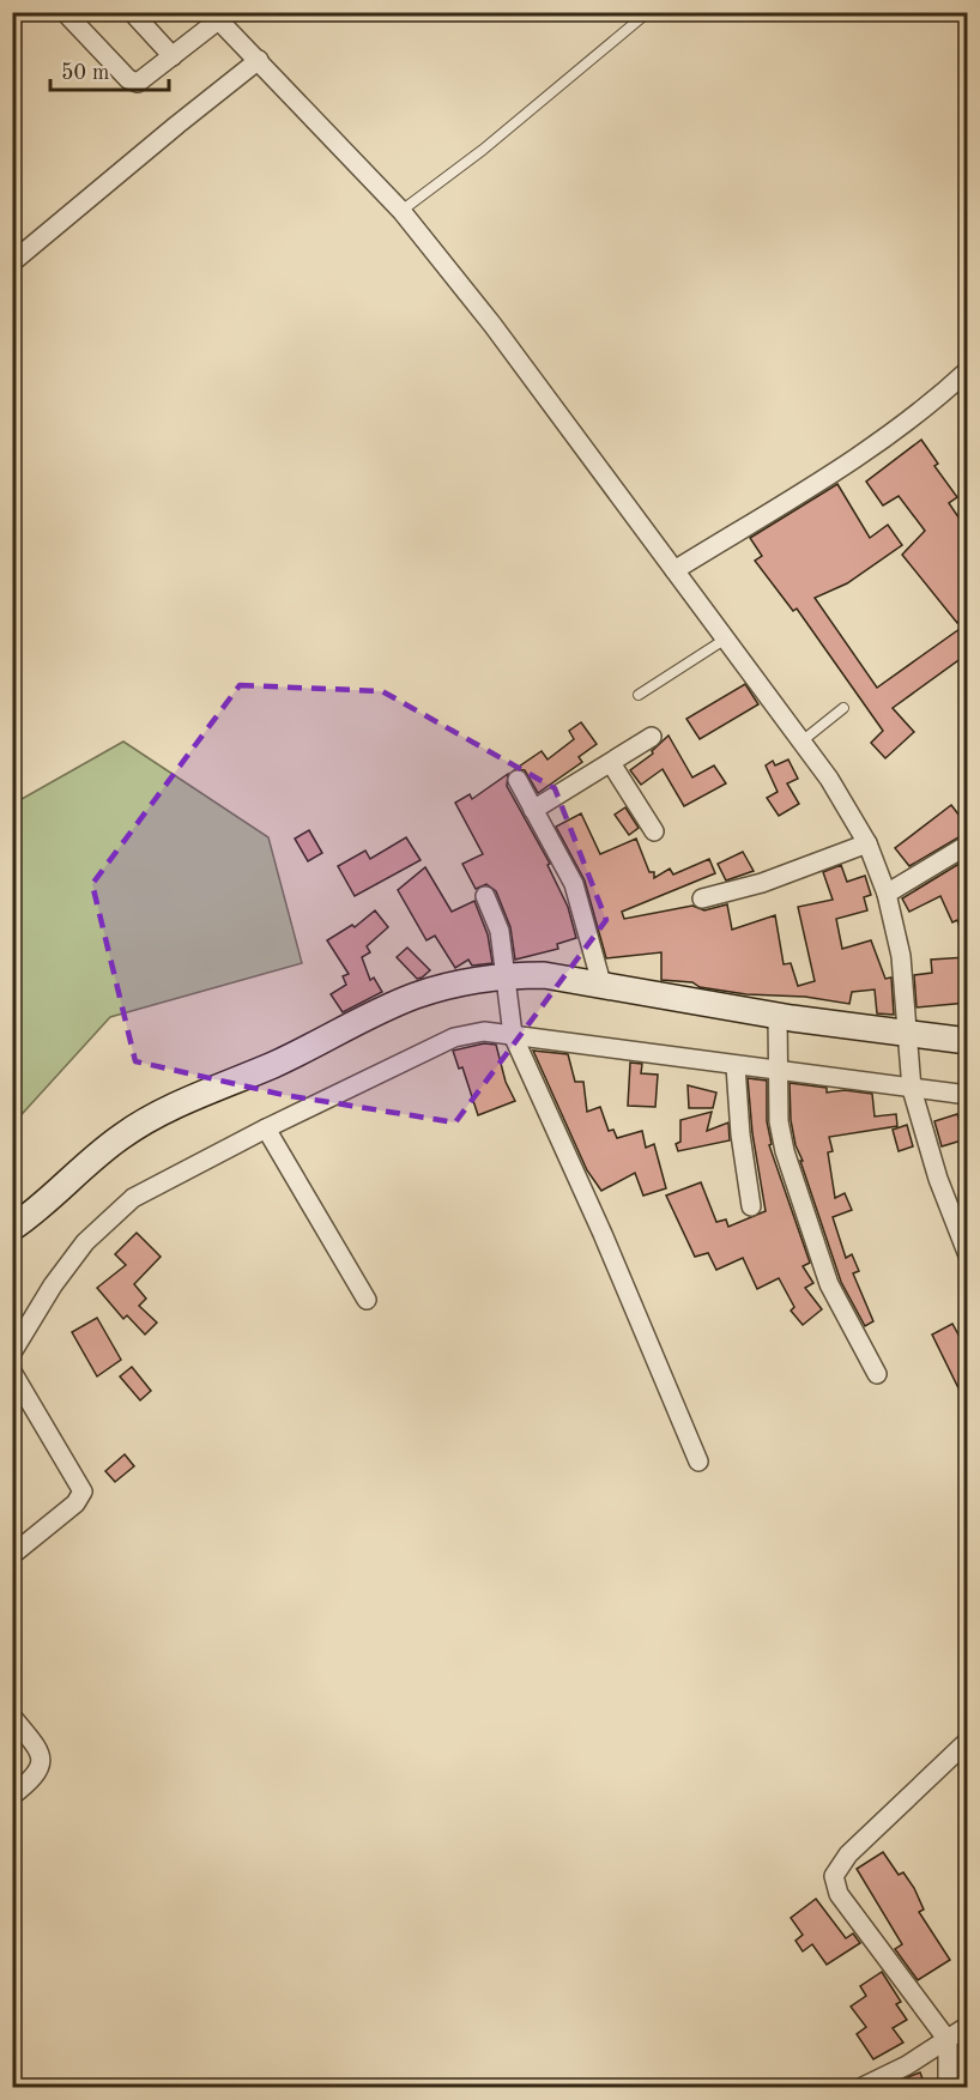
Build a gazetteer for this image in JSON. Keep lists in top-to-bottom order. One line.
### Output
{"scale_bar":"50 m"}
